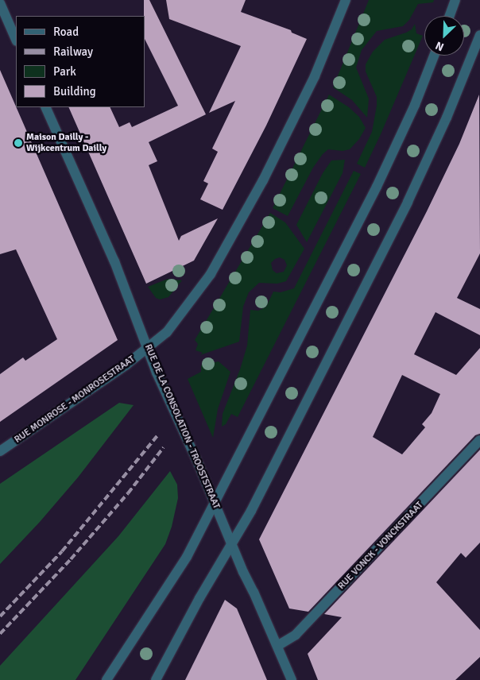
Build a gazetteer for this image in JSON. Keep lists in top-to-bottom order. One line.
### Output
{"streets":{"street":["RUE MONROSE - MONROSESTRAAT","RUE DE LA CONSOLATION - TROOSTSTRAAT","RUE VONCK - VONCKSTRAAT"]},"crossings":[["RUE MONROSE - MONROSESTRAAT","RUE DE LA CONSOLATION - TROOSTSTRAAT"],["RUE DE LA CONSOLATION - TROOSTSTRAAT","RUE VONCK - VONCKSTRAAT"]],"places":["Maison Dailly - Wijkcentrum Dailly"],"legend":["Road","Railway","Park","Building"],"north":"bottom left"}
